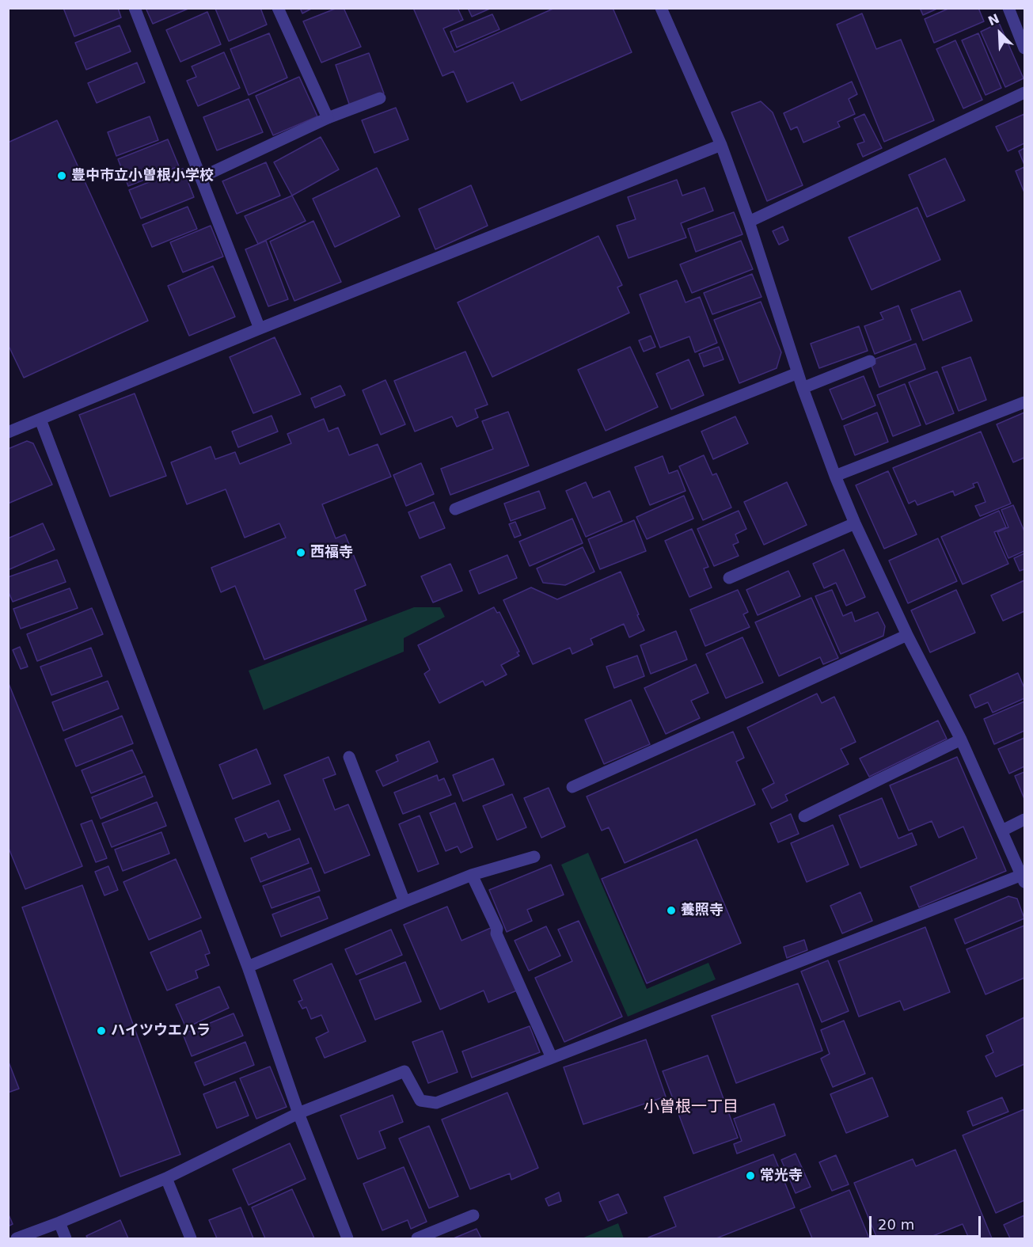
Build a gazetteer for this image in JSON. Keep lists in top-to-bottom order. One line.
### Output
{"districts":["小曽根一丁目"],"places":["豊中市立小曽根小学校","西福寺","養照寺","ハイツウエハラ","常光寺"],"scale_bar":"20 m","north":"top left"}
